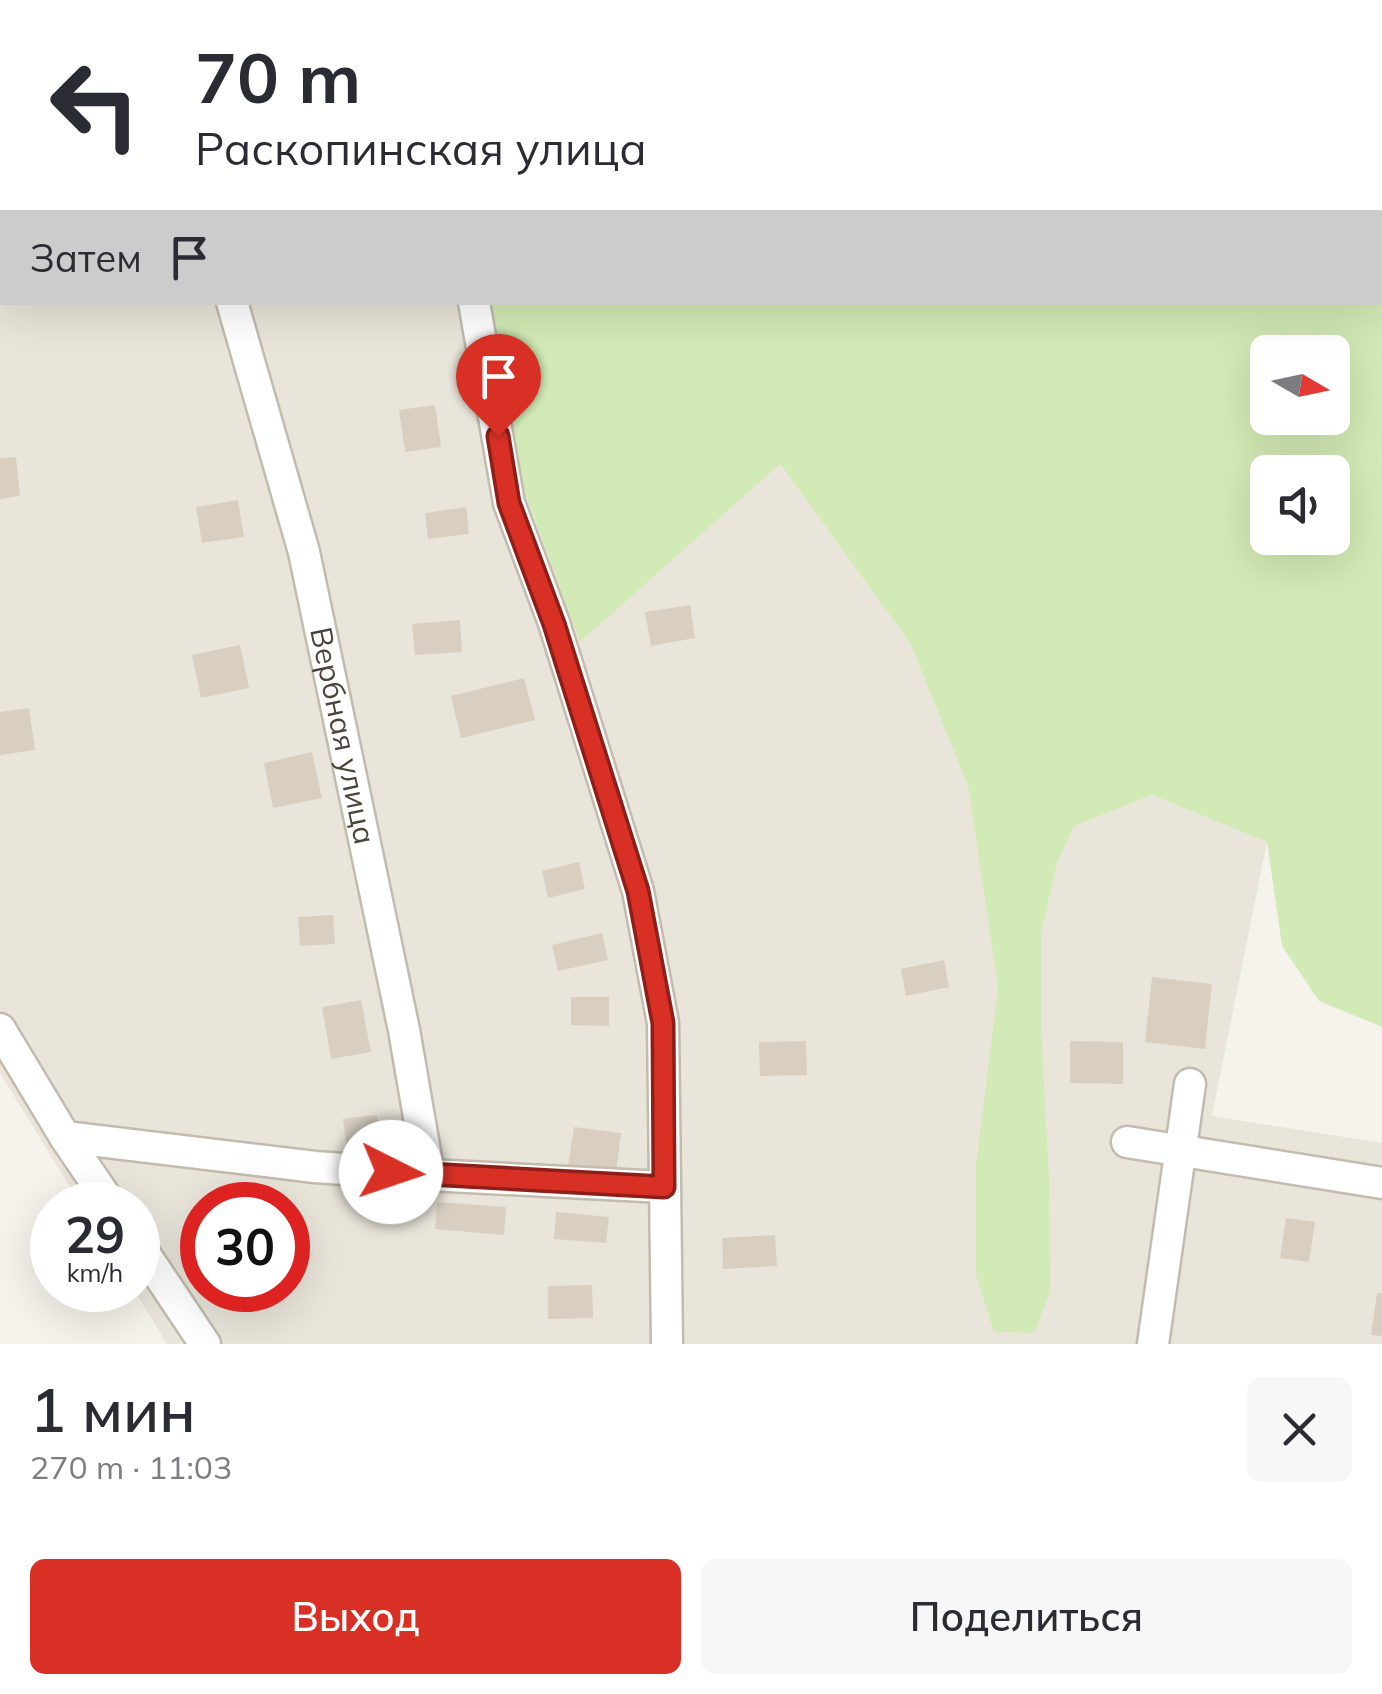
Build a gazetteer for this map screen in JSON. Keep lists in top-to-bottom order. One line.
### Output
{"streets":{"street":["Вербная улица"]},"north":"right","page":{"turn":["70 m","Раскопинская улица"],"then":"Затем","speed":"29 km/h","limit":"30","heading":["1 мин","270 m · 11:03"],"buttons":["Выход","Поделиться"]}}
